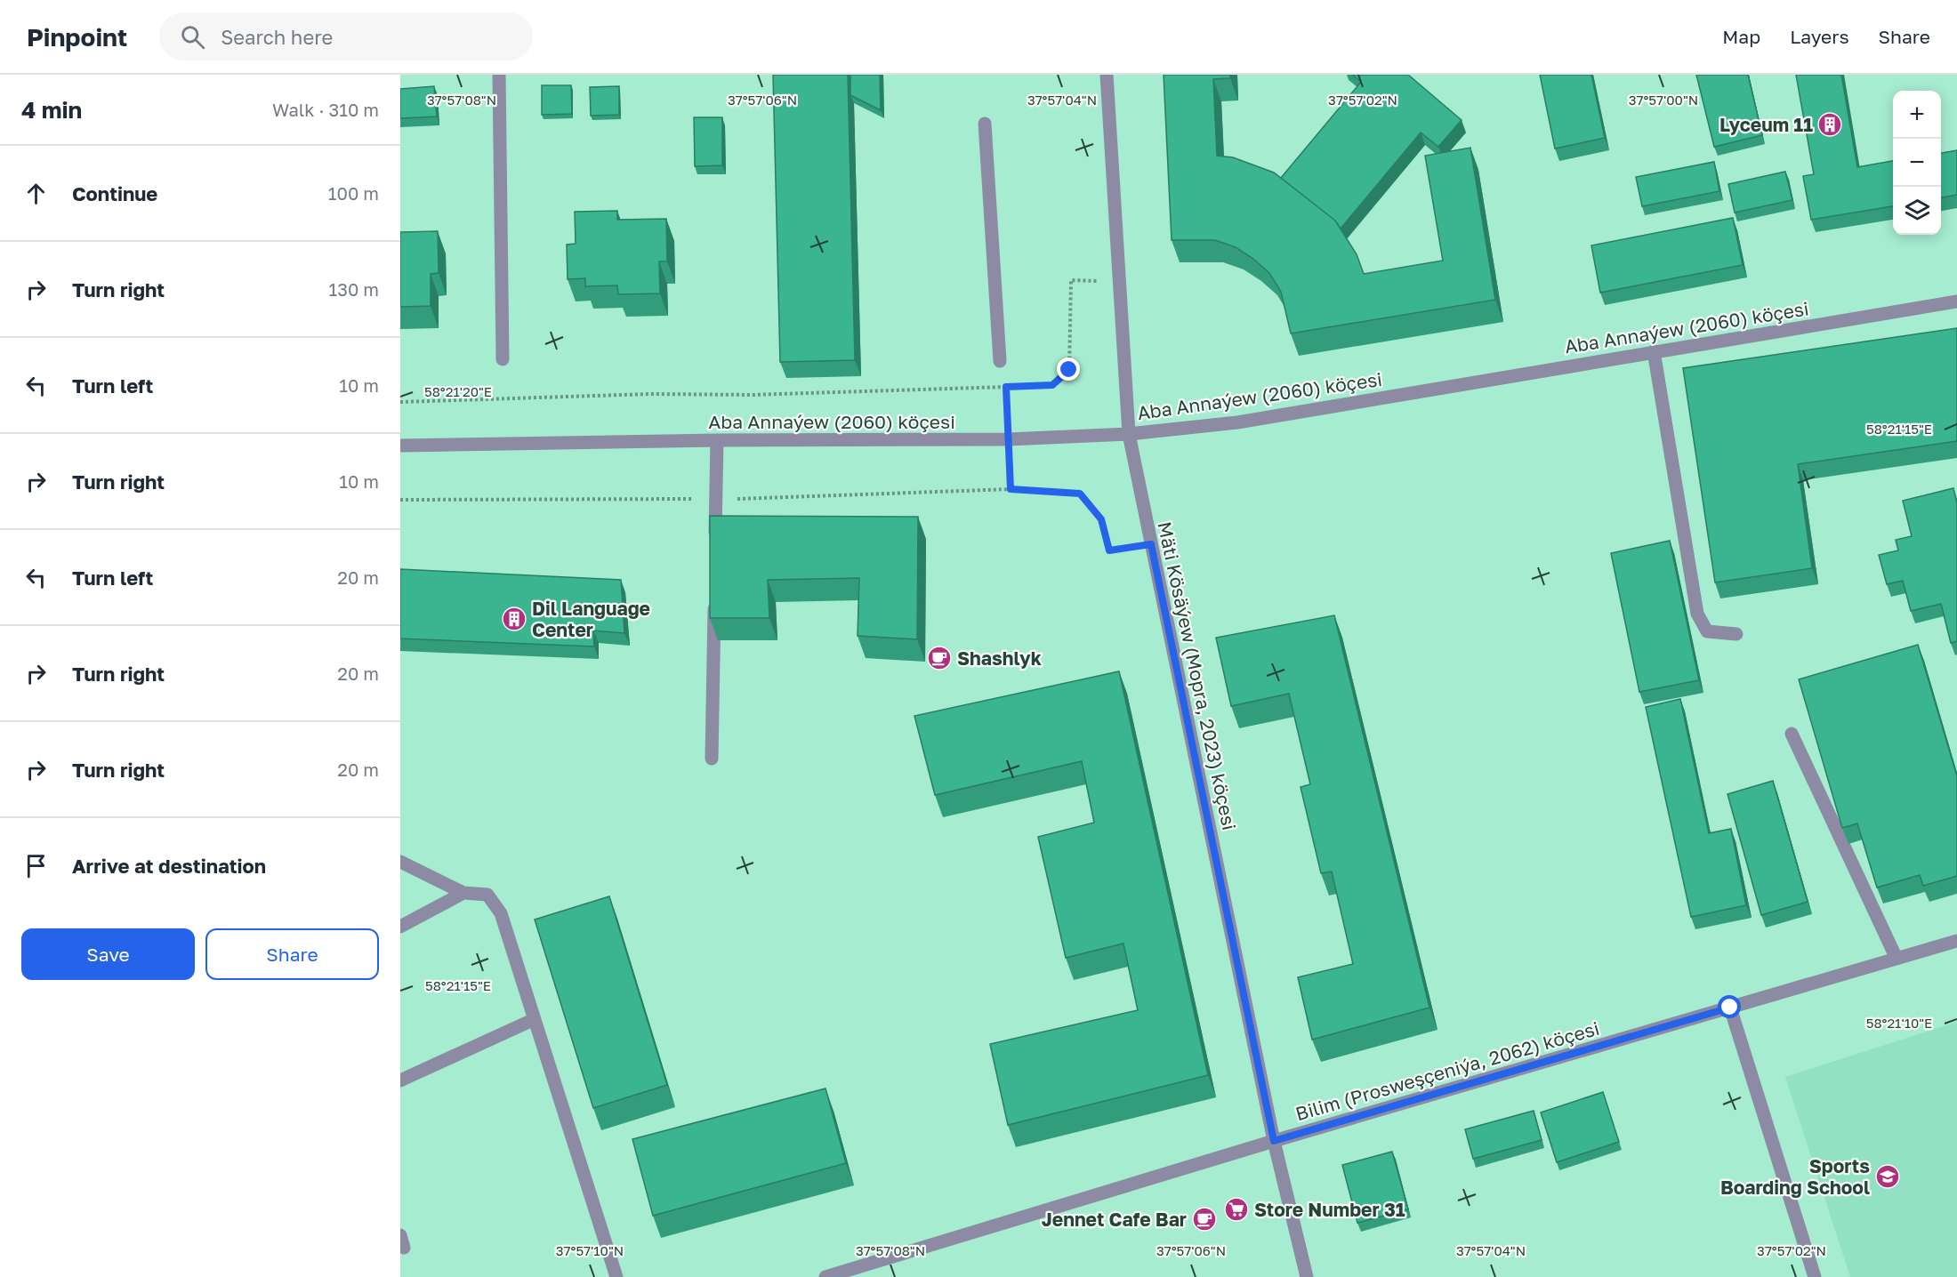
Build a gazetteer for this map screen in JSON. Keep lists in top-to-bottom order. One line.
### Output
{"streets":{"street":["Aba Annaýew (2060) köçesi","Mäti Kösäýew (Mopra, 2023) köçesi","Bilim (Prosweşçeniýa, 2062) köçesi"]},"crossings":[["Aba Annaýew (2060) köçesi","Mäti Kösäýew (Mopra, 2023) köçesi"],["Mäti Kösäýew (Mopra, 2023) köçesi","Bilim (Prosweşçeniýa, 2062) köçesi"]],"places":{"building":["Lyceum 11","Dil Language Center"],"cafe":["Shashlyk","Jennet Cafe Bar"],"school or university":["Sports Boarding School"],"supermarket":["Store Number 31"]},"page":{"header":"Pinpoint","search":"Search here","nav":["Map","Layers","Share"],"heading":["4 min","Walk · 310 m"],"map_buttons":["+","−"],"list":[["Continue","100 m"],["Turn right","130 m"],["Turn left","10 m"],["Turn right","10 m"],["Turn left","20 m"],["Turn right","20 m"],["Turn right","20 m"],"Arrive at destination"],"buttons":["Save","Share"]},"coordinates":["37°57'00\"N","37°57'08\"N","37°57'06\"N","37°57'04\"N","37°57'02\"N","58°21'20\"E","58°21'15\"E","58°21'10\"E","37°57'10\"N"]}
